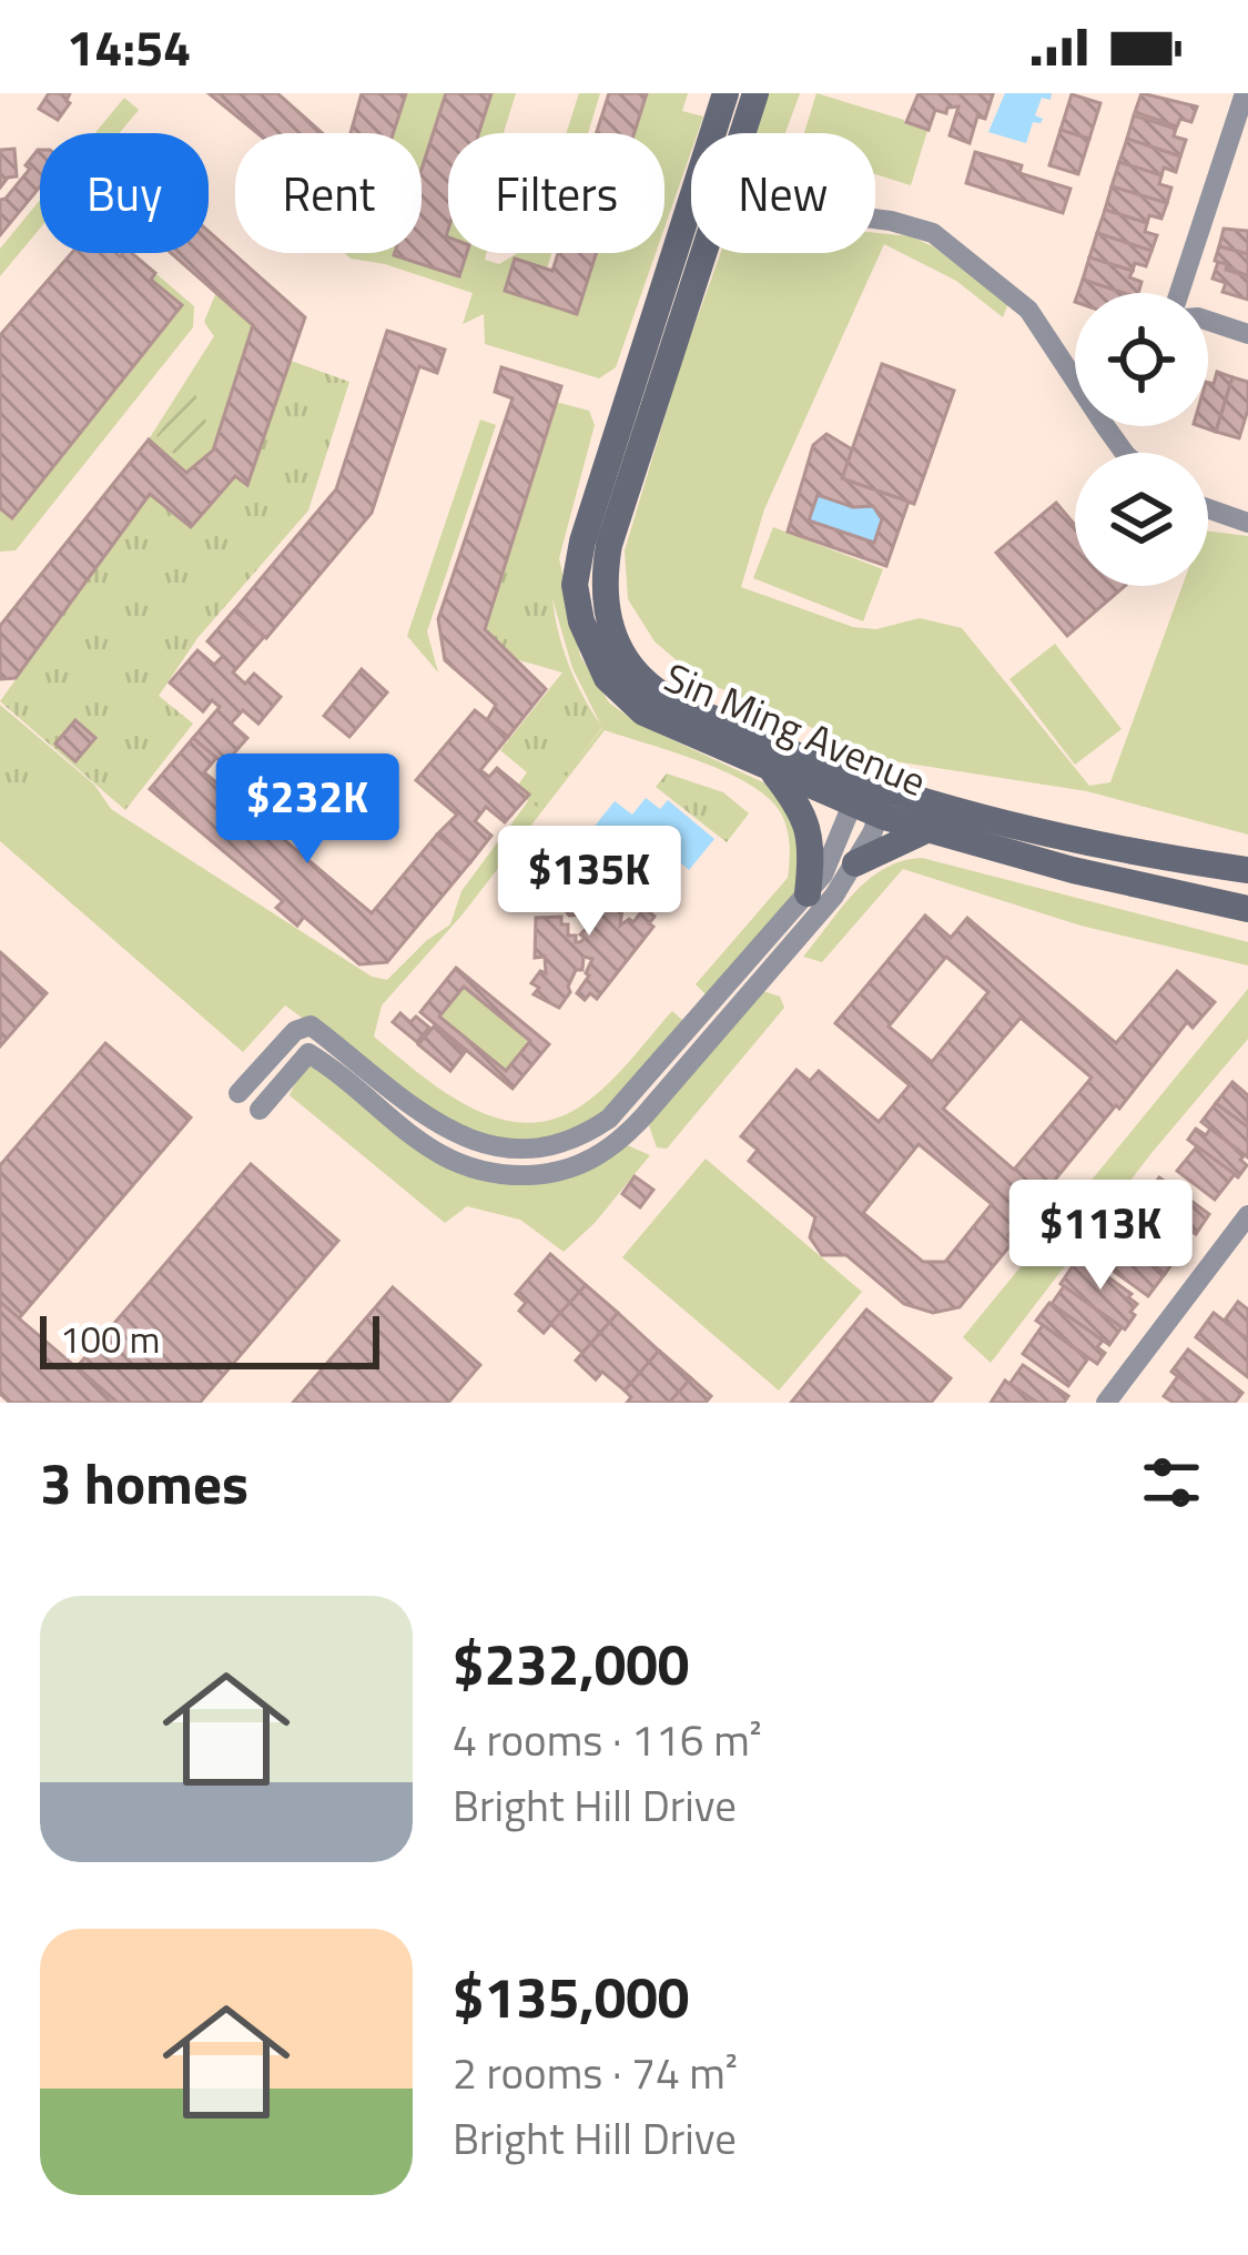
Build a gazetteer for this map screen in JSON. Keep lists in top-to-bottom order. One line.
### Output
{"streets":{"main road":["Sin Ming Avenue"]},"scale_bar":"100 m","page":{"status":"14:54","chip":["Buy","Rent","Filters","New"],"price":["$232K","$135K","$113K"],"scale":"100 m","heading":"3 homes","list":[{"name":"$232,000","note":"4 rooms · 116 m² · Bright Hill Drive"},{"name":"$135,000","note":"2 rooms · 74 m² · Bright Hill Drive"}]}}
